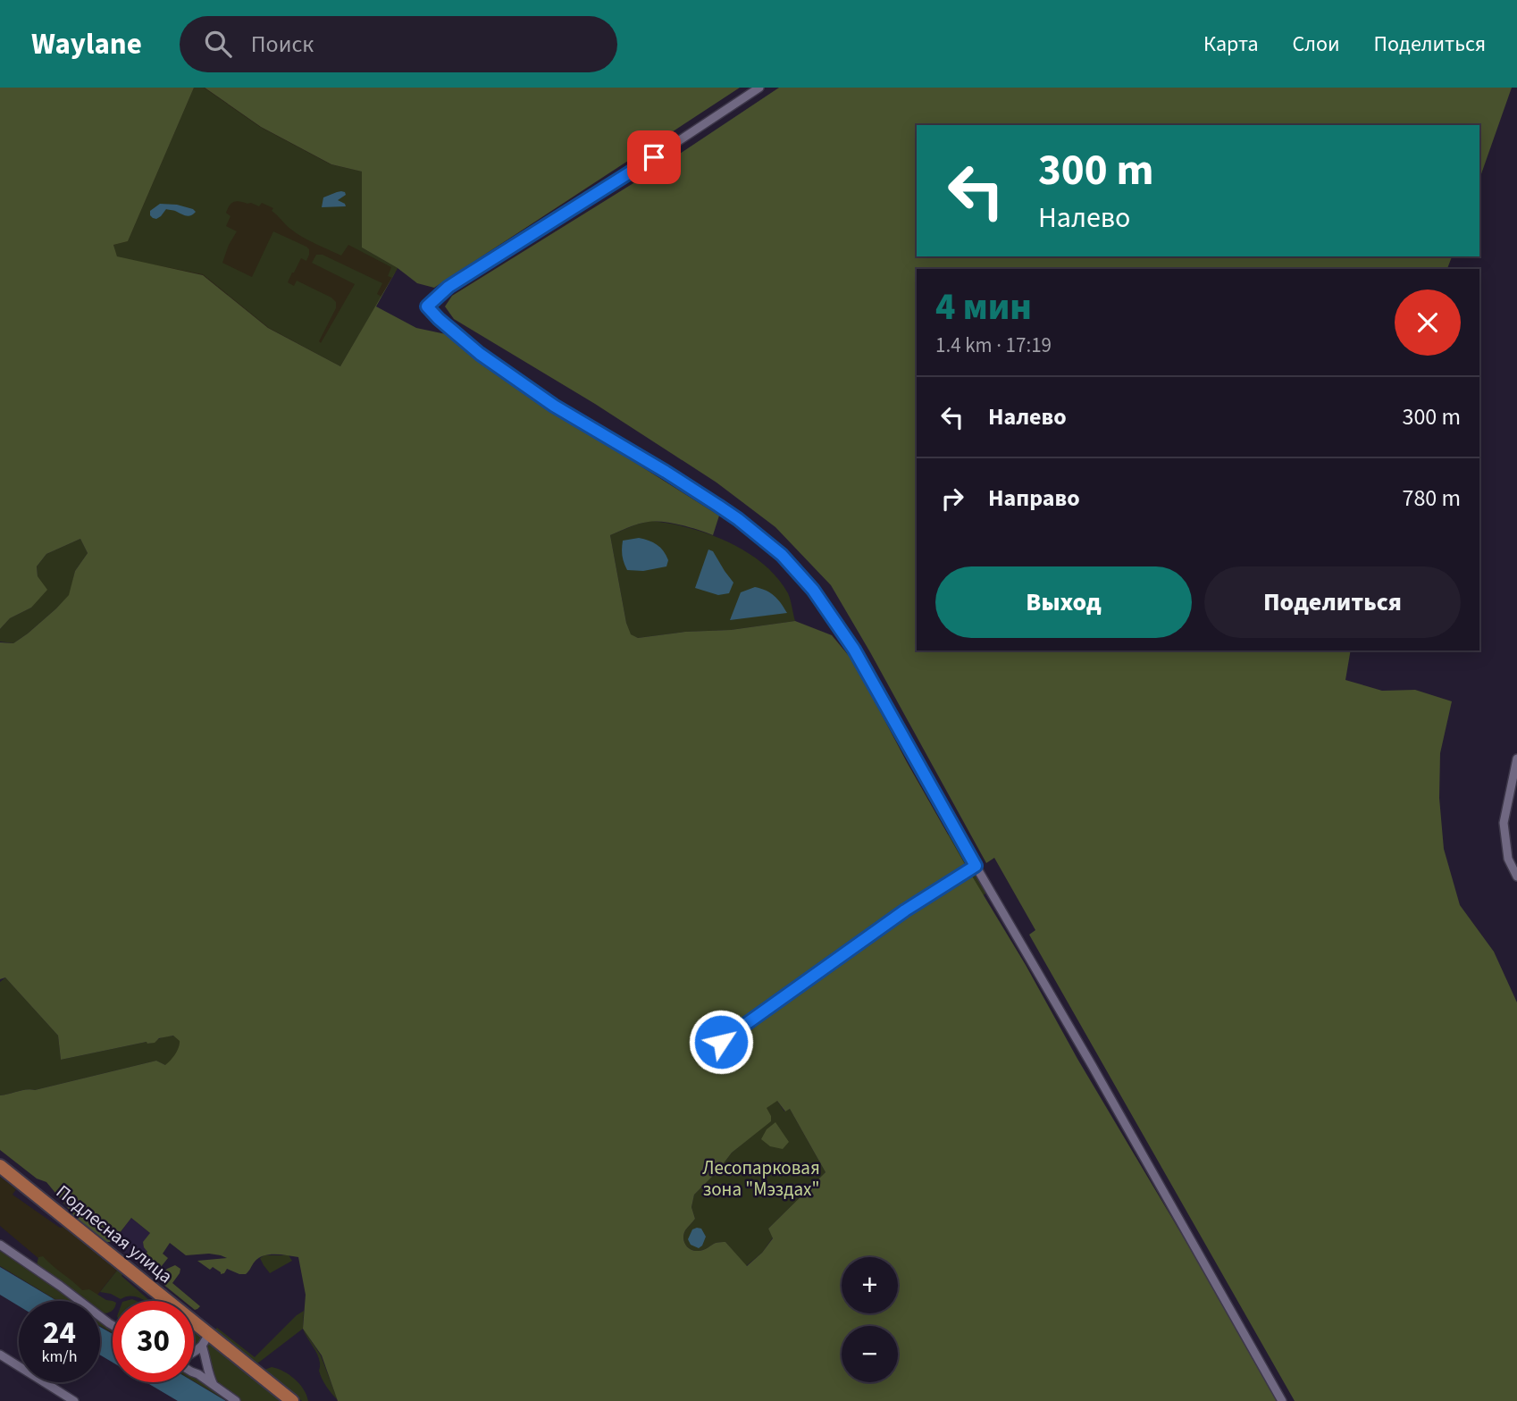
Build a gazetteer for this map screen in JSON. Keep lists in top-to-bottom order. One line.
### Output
{"streets":{"main road":["Подлесная улица"]},"parks":["Лесопарковая зона \"Мэздах\""],"page":{"header":"Waylane","search":"Поиск","nav":["Карта","Слои","Поделиться"],"turn":["300 m","Налево"],"heading":["4 мин","1.4 km · 17:19"],"list":[{"name":"Налево","value":"300 m"},{"name":"Направо","value":"780 m"}],"buttons":["Выход","Поделиться"],"map_buttons":["+","−"],"speed":"24 km/h","limit":"30"}}
